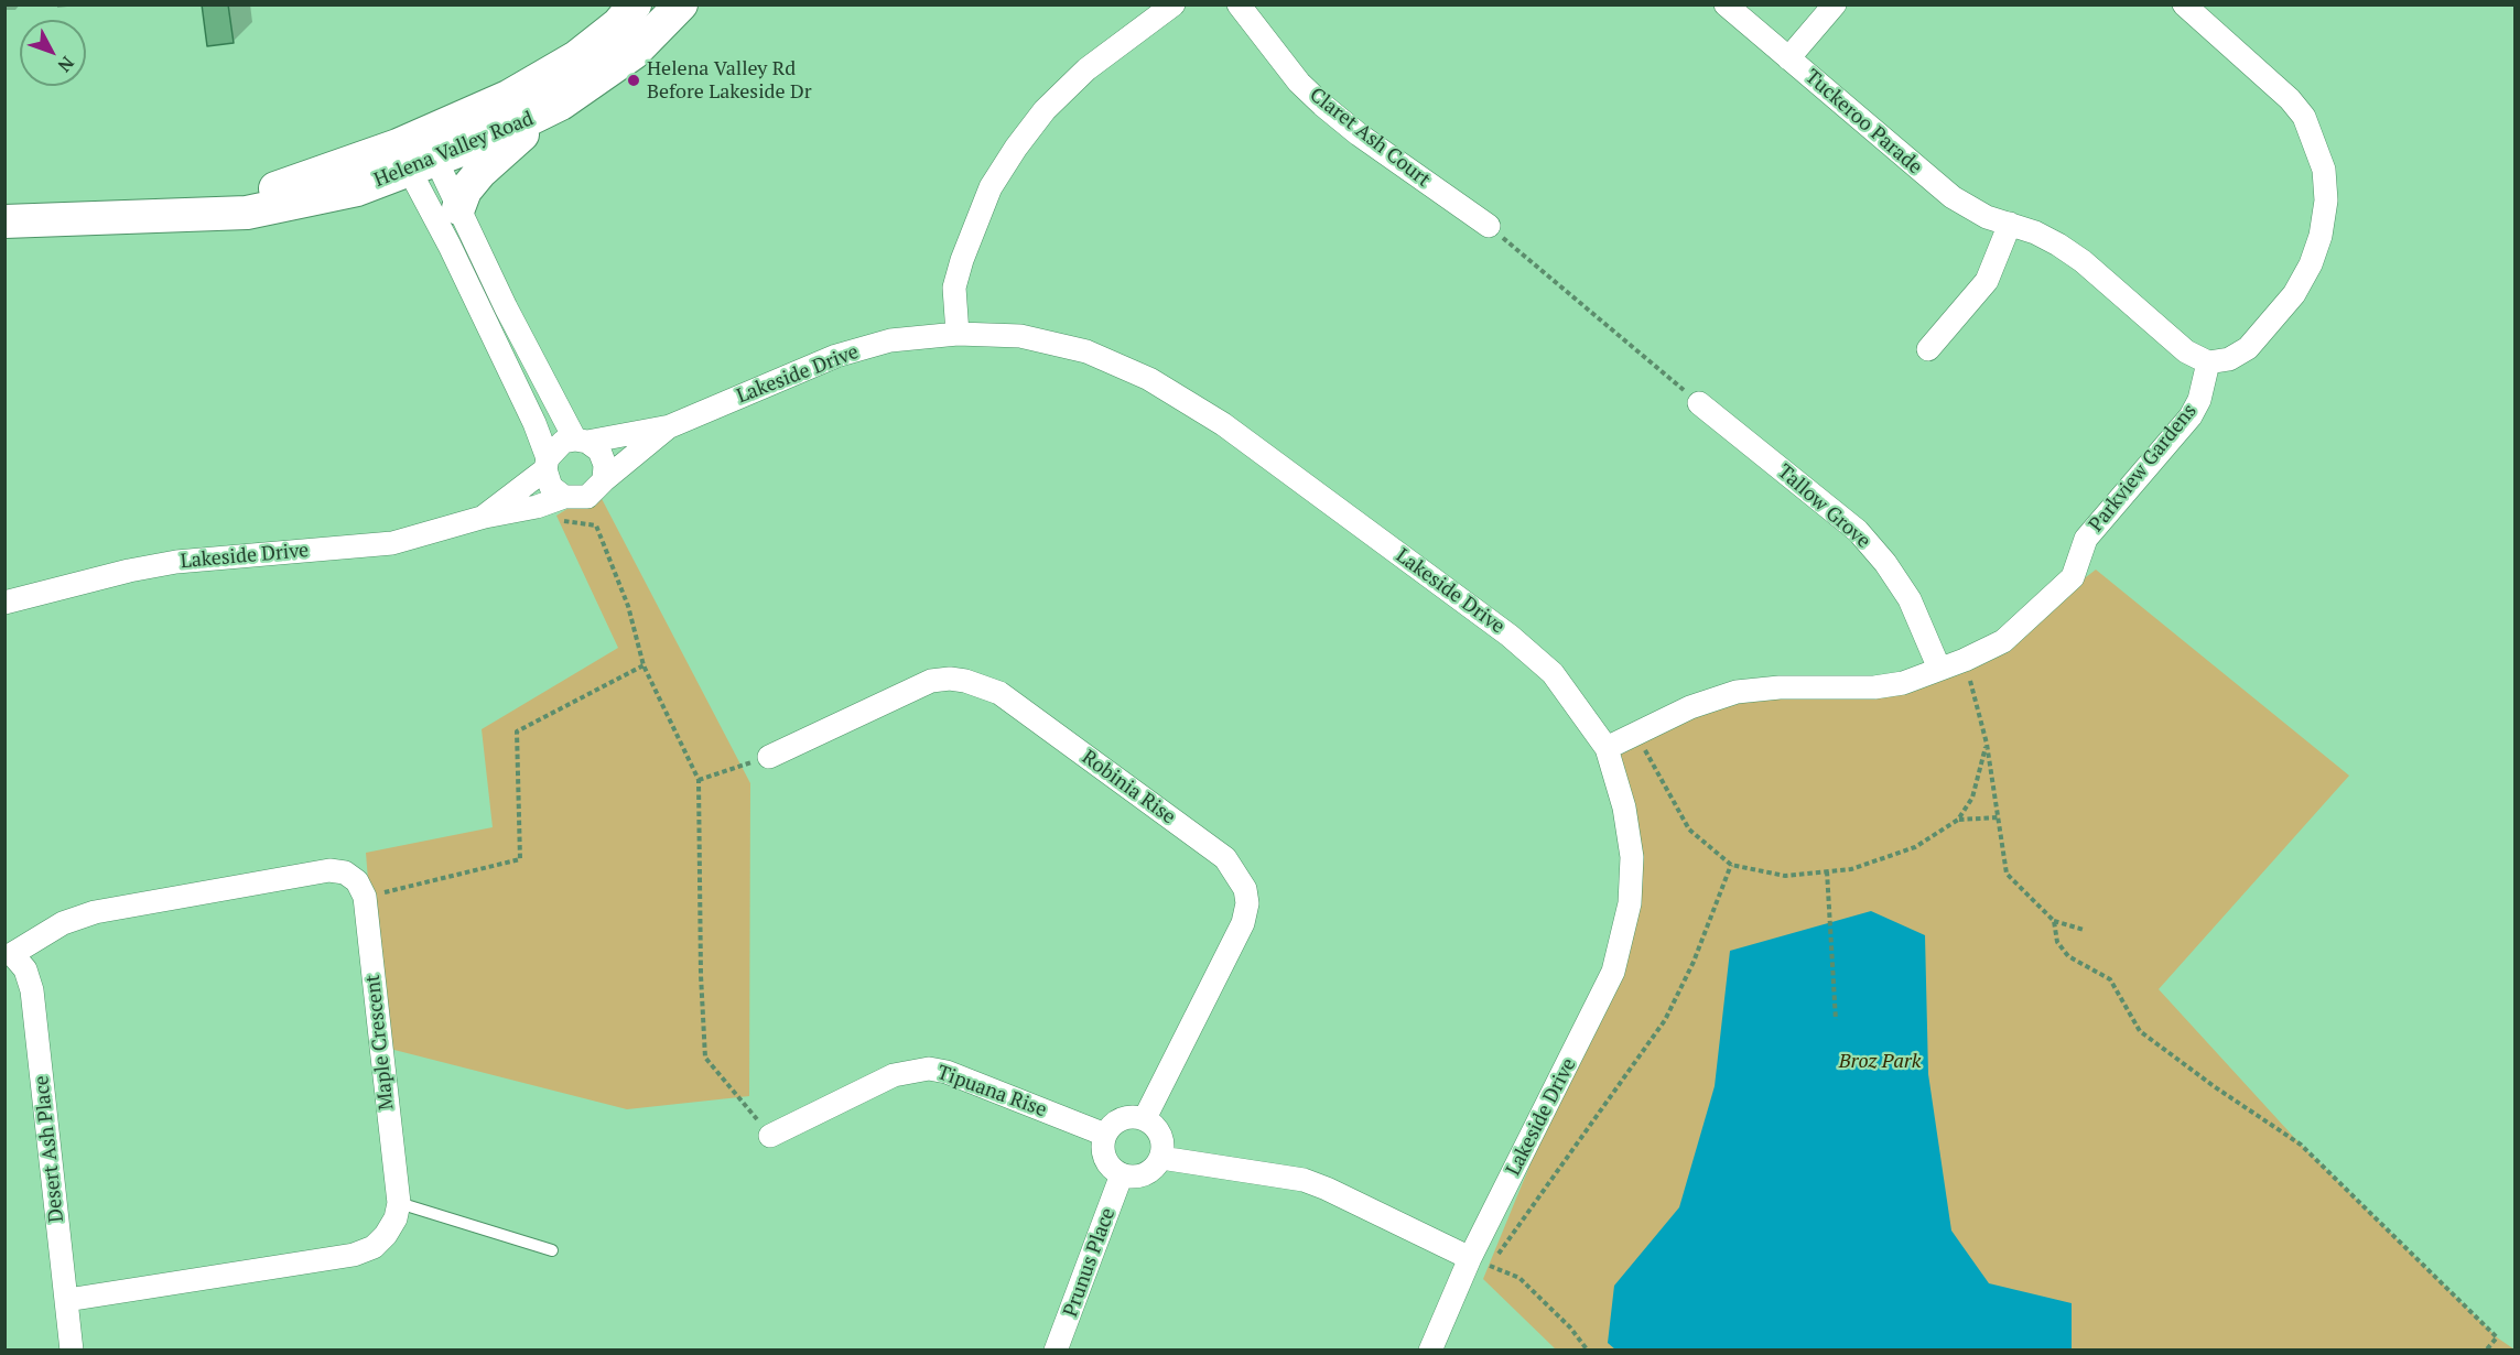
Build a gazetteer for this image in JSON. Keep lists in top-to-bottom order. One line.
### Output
{"streets":{"street":["Tuckeroo Parade","Claret Ash Court","Helena Valley Road","Lakeside Drive","Parkview Gardens","Tallow Grove","Robinia Rise","Maple Crescent","Tipuana Rise","Desert Ash Place","Prunus Place"]},"crossings":[["Tuckeroo Parade","Parkview Gardens"],["Lakeside Drive","Parkview Gardens"],["Parkview Gardens","Tallow Grove"],["Robinia Rise","Tipuana Rise"],["Robinia Rise","Prunus Place"],["Maple Crescent","Desert Ash Place"],["Tipuana Rise","Prunus Place"]],"parks":["Broz Park"],"places":["Helena Valley Rd Before Lakeside Dr"],"north":"bottom right"}
